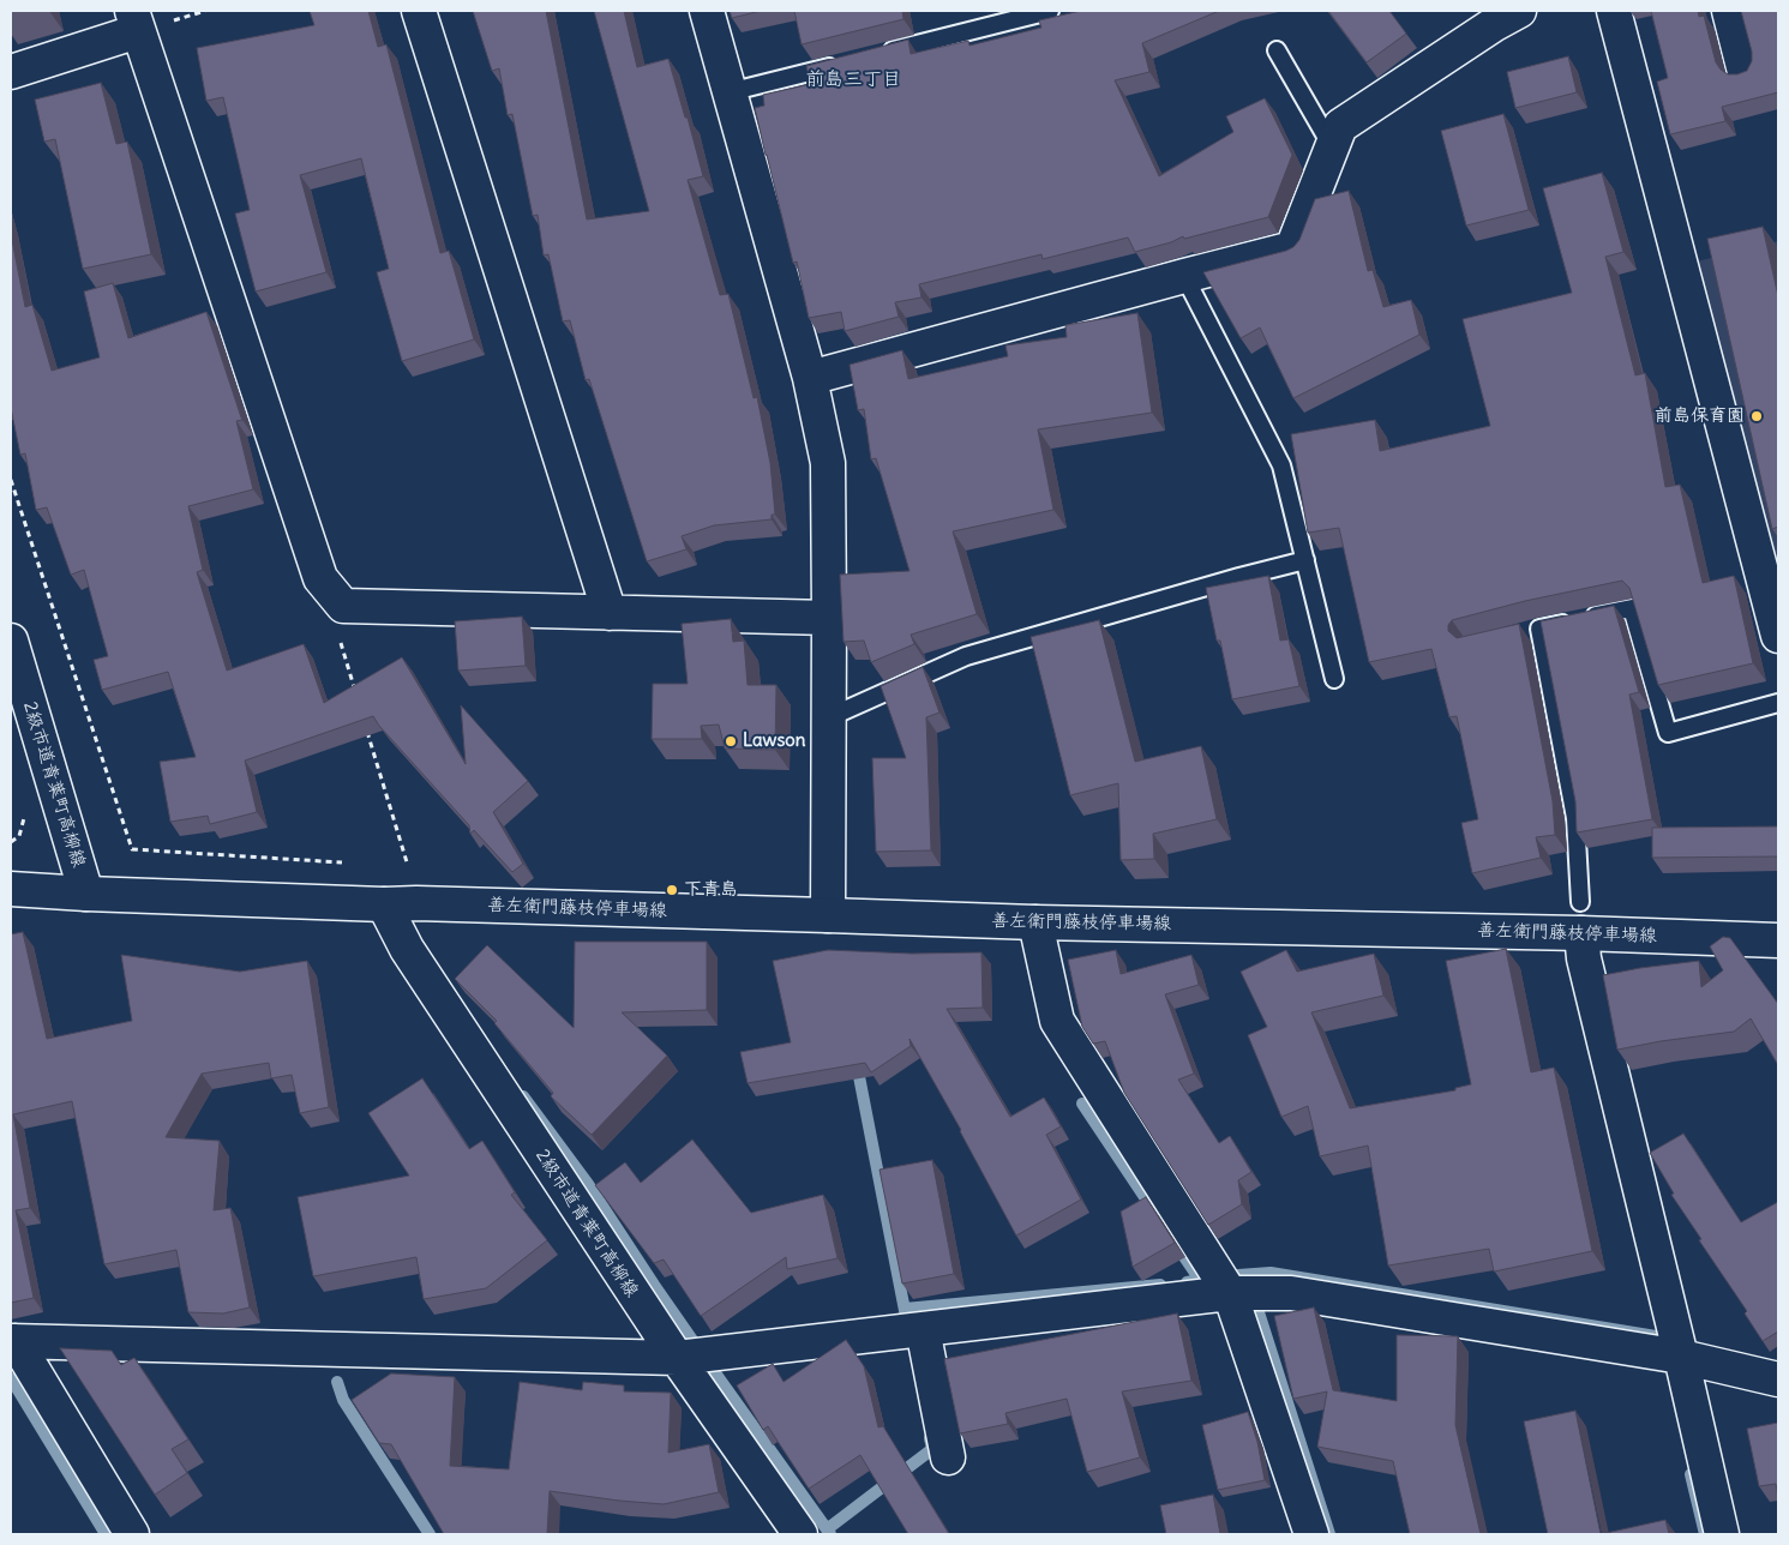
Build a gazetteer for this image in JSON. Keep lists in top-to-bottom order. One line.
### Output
{"streets":{"street":["2級市道青葉町高柳線","善左衛門藤枝停車場線"]},"crossings":[["2級市道青葉町高柳線","善左衛門藤枝停車場線"]],"districts":["前島三丁目"],"places":["前島保育園","Lawson","下青島"]}
